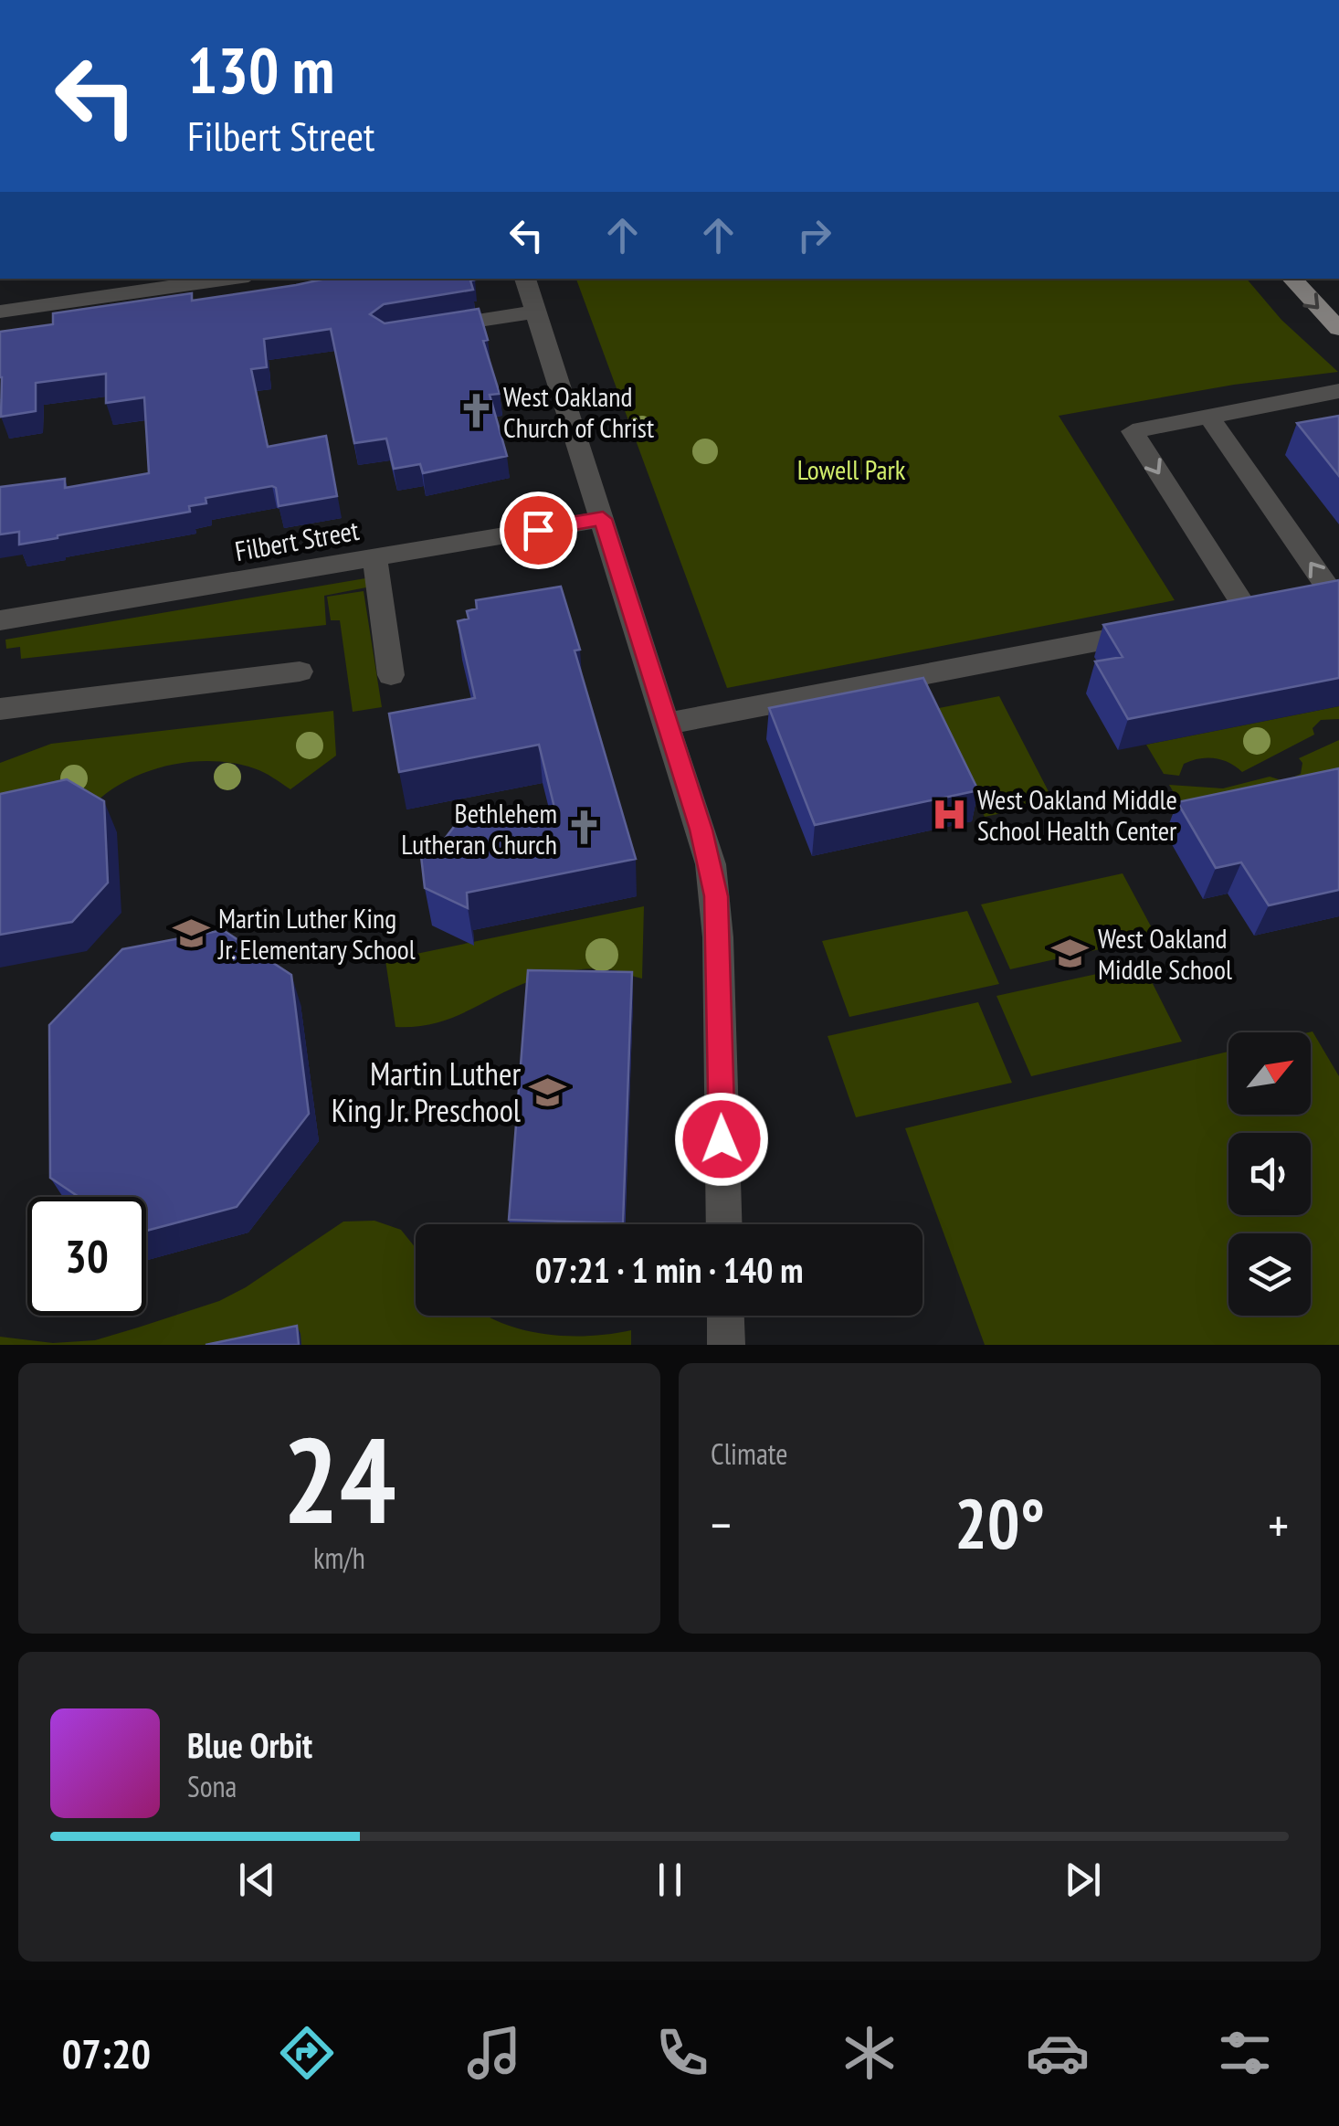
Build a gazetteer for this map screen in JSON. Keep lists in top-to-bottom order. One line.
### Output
{"streets":{"street":["Filbert Street"]},"parks":["Lowell Park"],"places":{"church":["West Oakland Church of Christ","Bethlehem Lutheran Church"],"hospital":["West Oakland Middle School Health Center"],"school or university":["Martin Luther King Jr. Elementary School","West Oakland Middle School","Martin Luther King Jr. Preschool"]},"north":"top right","page":{"turn":["130 m","Filbert Street"],"limit":"30","trip":"07:21 · 1 min · 140 m","tile":[["24","km/h"],"Climate"],"heat":["−","20°","+"],"song":["Blue Orbit","Sona"],"tabs":"07:20"}}
